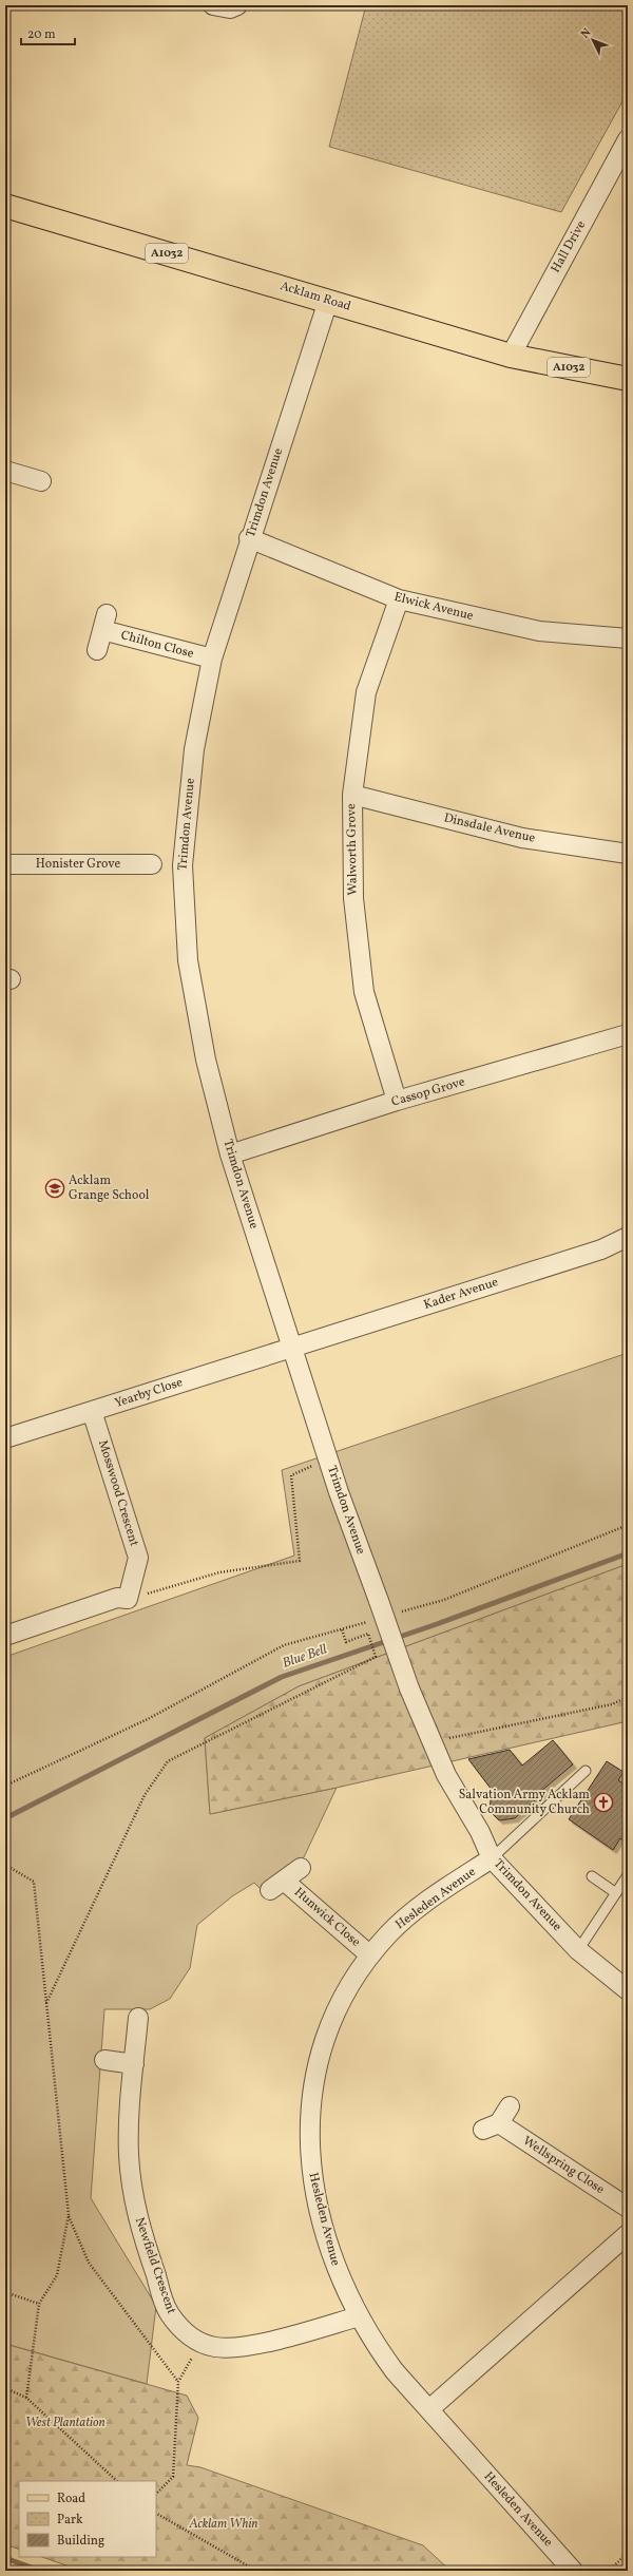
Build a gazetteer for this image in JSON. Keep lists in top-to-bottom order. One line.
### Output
{"streets":{"main road":["A1032","Acklam Road"],"street":["Hall Drive","Trimdon Avenue","Elwick Avenue","Chilton Close","Dinsdale Avenue","Walworth Grove","Honister Grove","Cassop Grove","Kader Avenue","Yearby Close","Mosswood Crescent","Hesleden Avenue","Hunwick Close","Wellspring Close","Newfield Crescent"]},"crossings":[["Hall Drive","Acklam Road"],["Acklam Road","Trimdon Avenue"],["Trimdon Avenue","Elwick Avenue"],["Trimdon Avenue","Chilton Close"],["Trimdon Avenue","Cassop Grove"],["Trimdon Avenue","Kader Avenue"],["Trimdon Avenue","Yearby Close"],["Trimdon Avenue","Hesleden Avenue"],["Elwick Avenue","Walworth Grove"],["Dinsdale Avenue","Walworth Grove"],["Walworth Grove","Cassop Grove"],["Kader Avenue","Yearby Close"],["Yearby Close","Mosswood Crescent"],["Hesleden Avenue","Hunwick Close"],["Hesleden Avenue","Newfield Crescent"]],"water":["Blue Bell"],"parks":["West Plantation","Acklam Whin"],"places":{"school or university":["Acklam Grange School"],"church":["Salvation Army Acklam Community Church"]},"legend":["Road","Park","Building"],"scale_bar":"20 m","north":"top left"}
